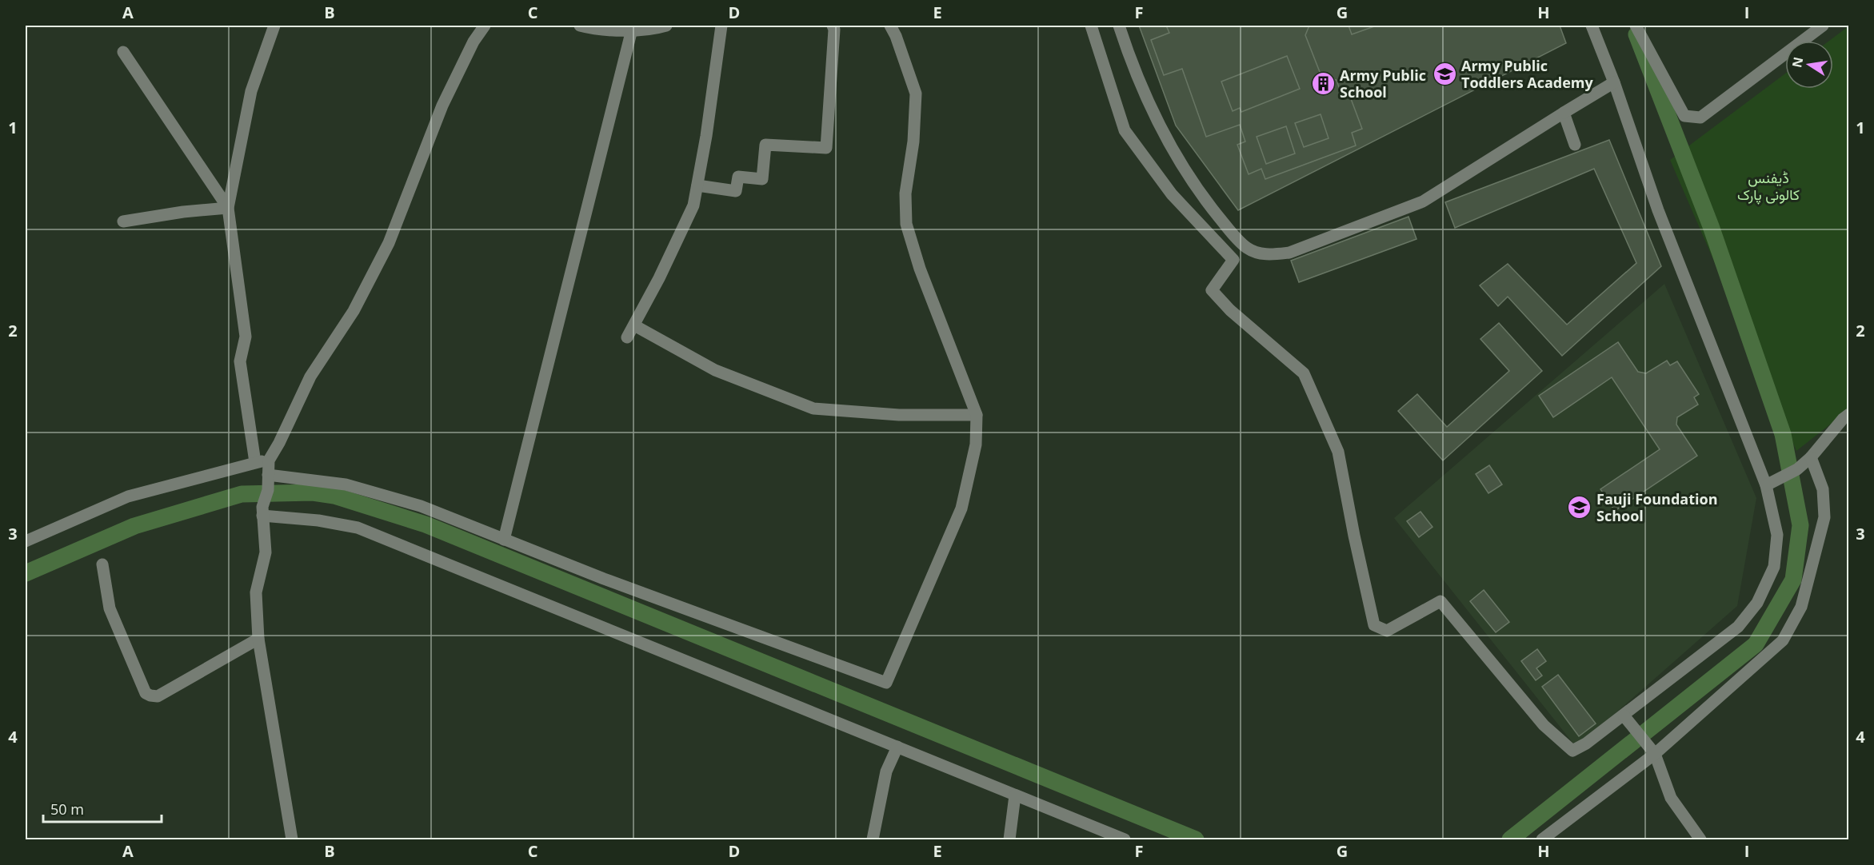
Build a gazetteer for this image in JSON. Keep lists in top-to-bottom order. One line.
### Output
{"parks":["ڈیفنس کالونی پارک"],"places":{"school or university":["Army Public Toddlers Academy","Fauji Foundation School"],"building":["Army Public School"]},"scale_bar":"50 m","north":"left","grid":{"columns":["A","B","C","D","E","F","G","H","I"],"rows":["1","2","3","4"]}}
